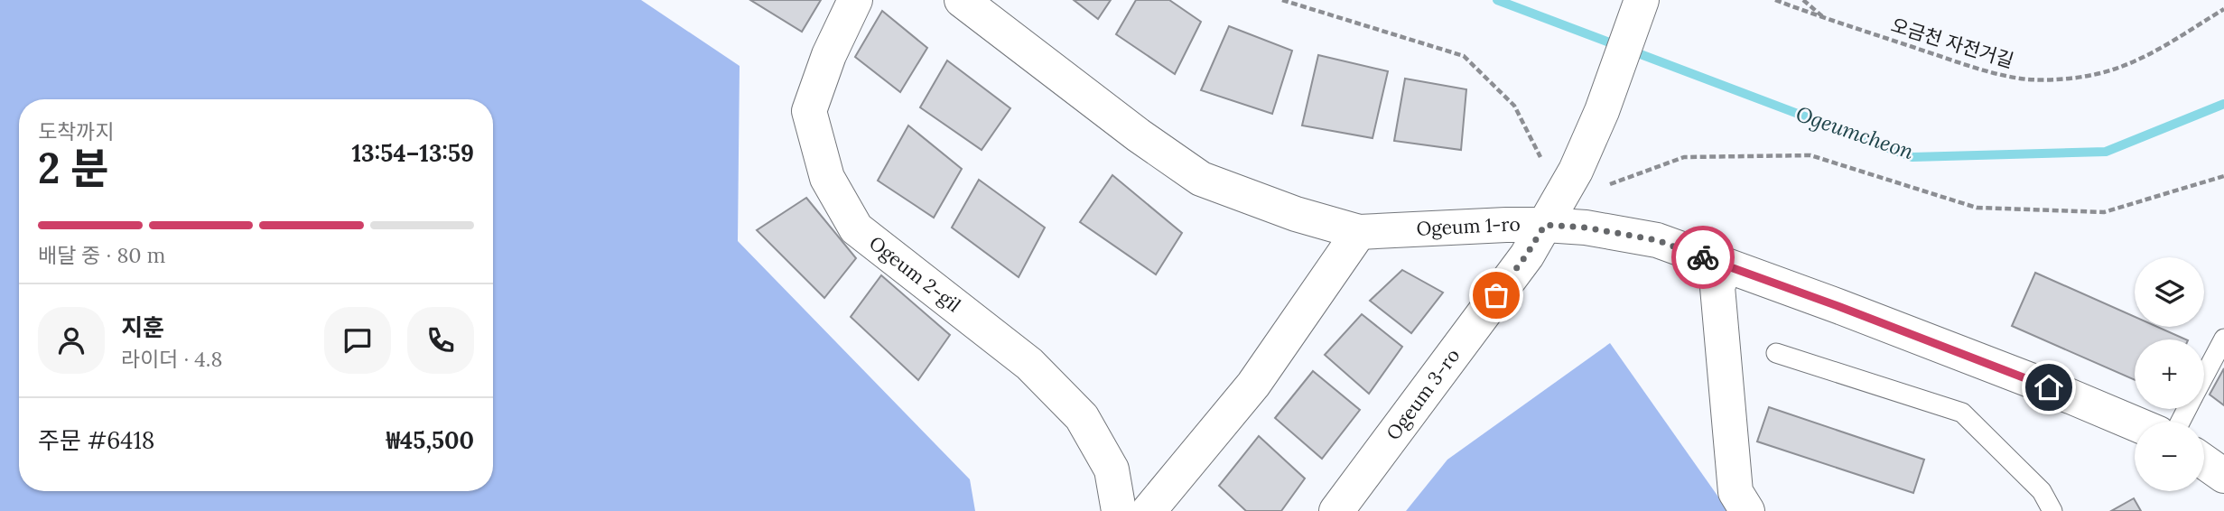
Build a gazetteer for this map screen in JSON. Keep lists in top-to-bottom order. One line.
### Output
{"streets":{"street":["Ogeum 1-ro","Ogeum 2-gil","Ogeum 3-ro"],"path":["오금천 자전거길"]},"crossings":[["Ogeum 1-ro","Ogeum 3-ro"]],"water":["Ogeumcheon"],"page":{"heading":["2 분","도착까지","13:54–13:59"],"panel":["지훈","라이더 · 4.8","주문 #6418","₩45,500"],"bar":"배달 중 · 80 m","map_buttons":["+","−"]}}
